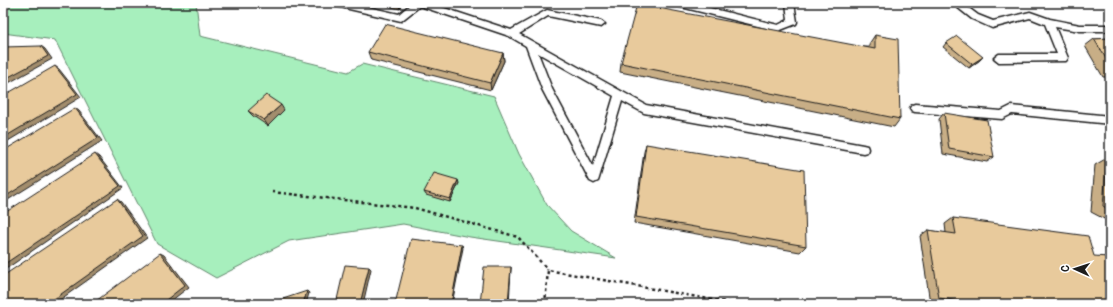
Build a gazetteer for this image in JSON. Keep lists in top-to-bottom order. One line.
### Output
{"north":"left"}
